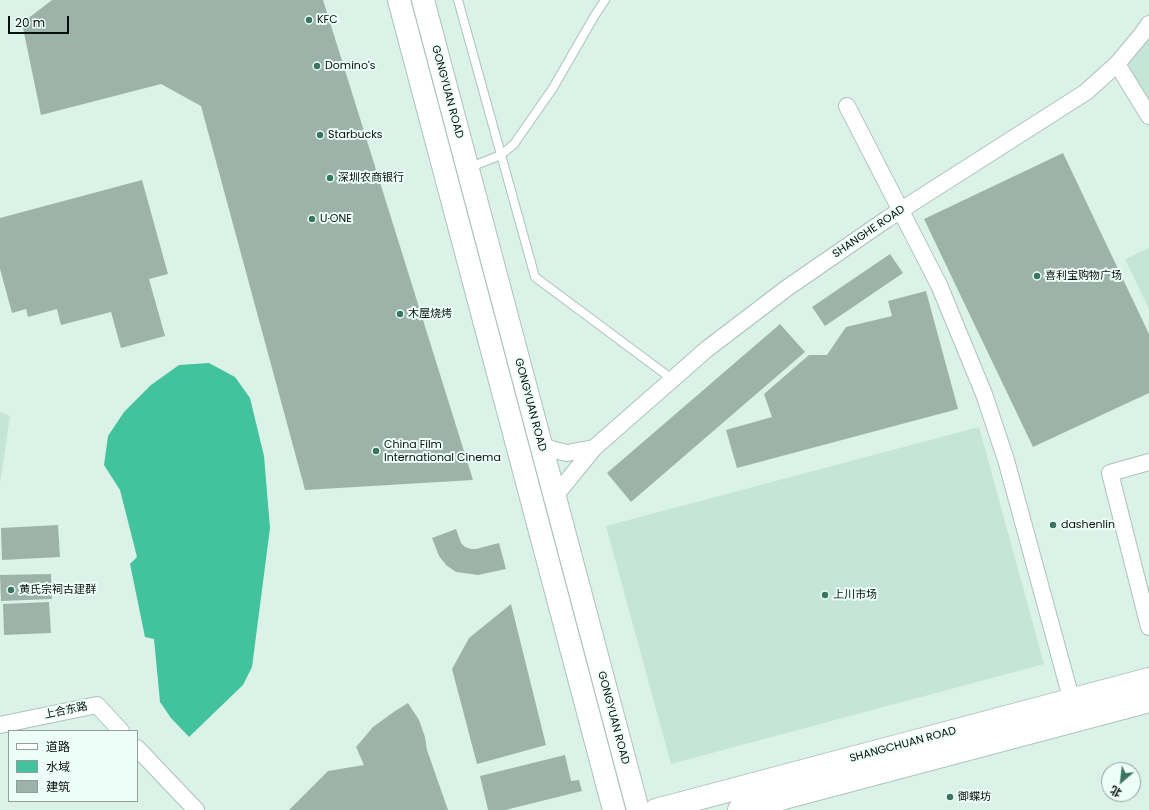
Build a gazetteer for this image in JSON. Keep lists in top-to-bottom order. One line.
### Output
{"streets":{"main road":["GONGYUAN ROAD","SHANGCHUAN ROAD"],"street":["SHANGHE ROAD","上合东路"]},"crossings":[["GONGYUAN ROAD","SHANGHE ROAD"]],"places":["KFC","Domino's","Starbucks","深圳农商银行","U·ONE","喜利宝购物广场","木屋烧烤","China Film International Cinema","dashenlin","黄氏宗祠古建群","上川市场","御蝶坊"],"legend":["道路","水域","建筑"],"scale_bar":"20 m","north":"bottom left"}
